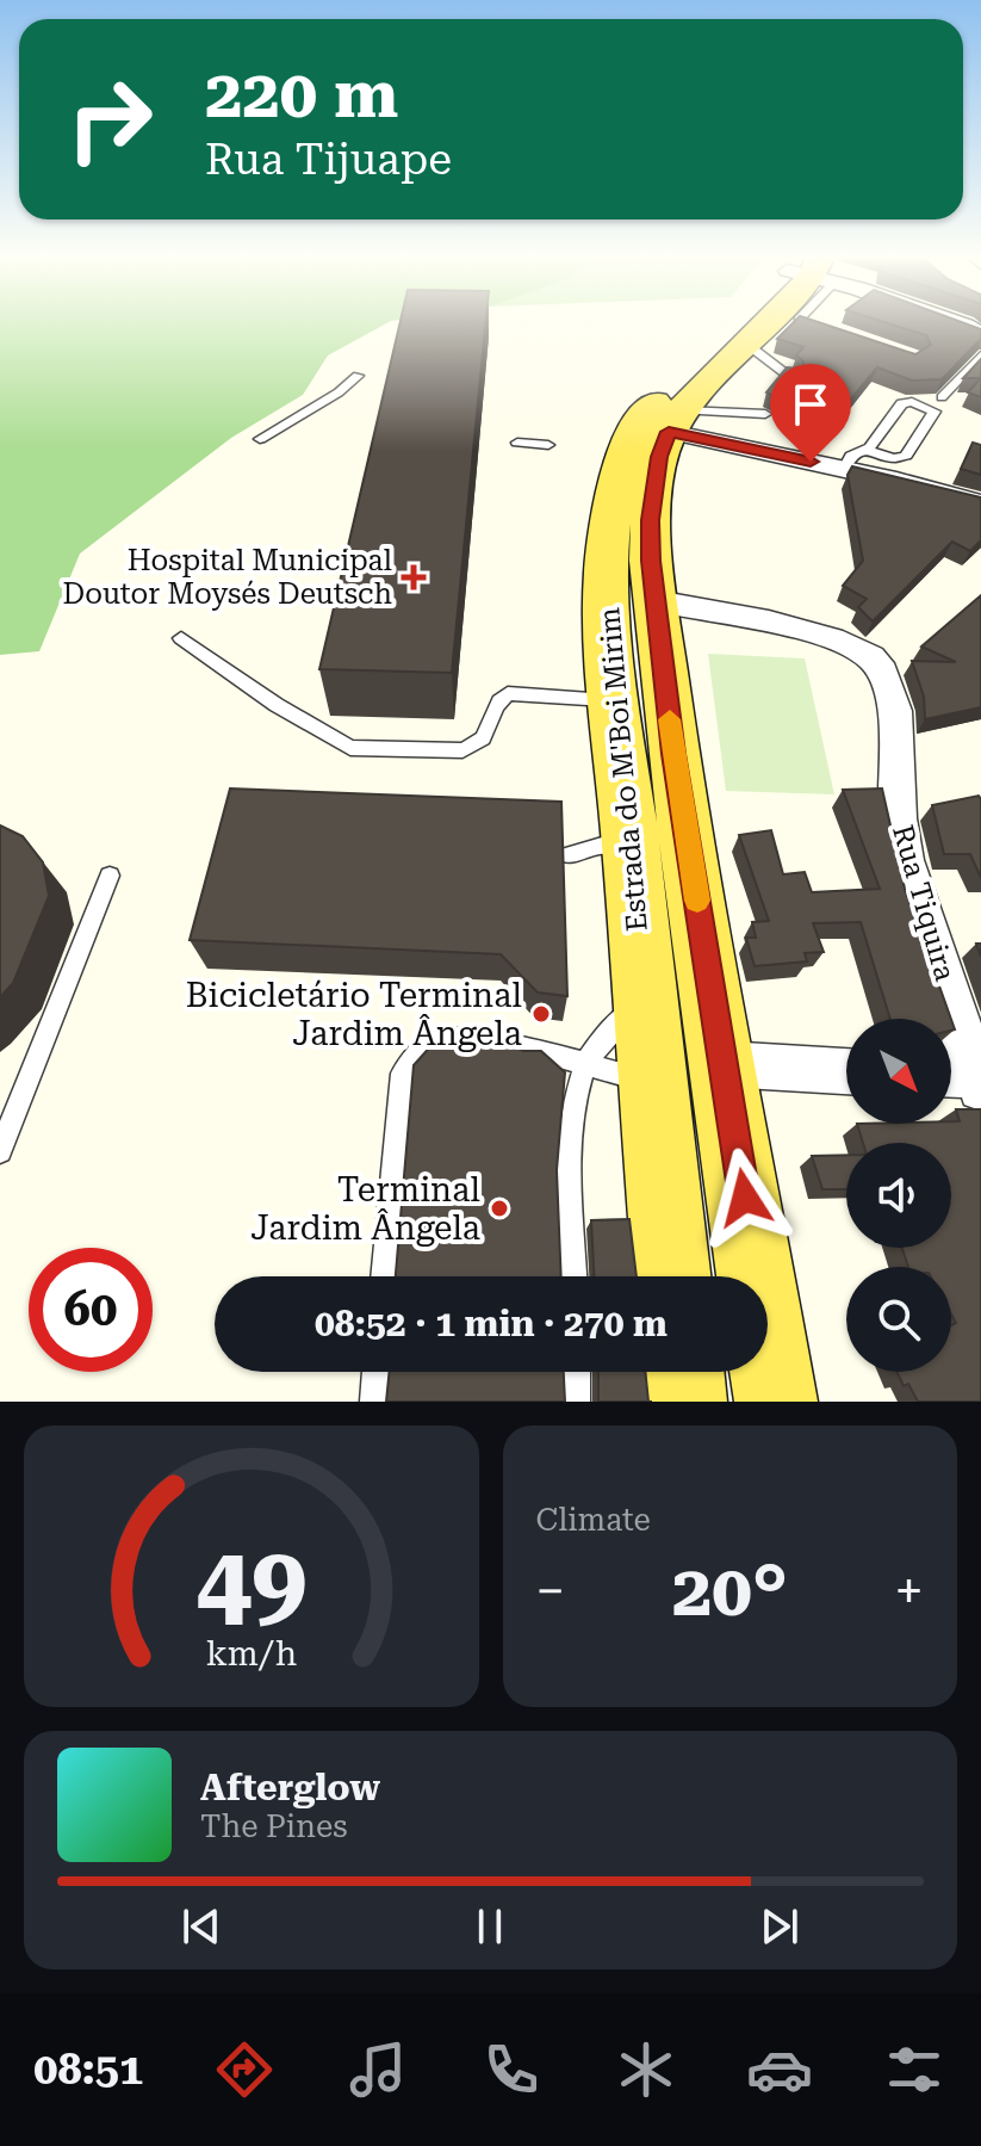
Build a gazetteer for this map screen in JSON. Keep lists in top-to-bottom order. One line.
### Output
{"streets":{"main road":["Estrada do M'Boi Mirim"],"street":["Rua Tiquira"]},"crossings":[["Estrada do M'Boi Mirim","Rua Tiquira"]],"places":{"health":["Hospital Municipal Doutor Moysés Deutsch"],"other":["Bicicletário Terminal Jardim Ângela","Terminal Jardim Ângela"]},"north":"bottom right","page":{"turn":["220 m","Rua Tijuape"],"limit":"60","trip":"08:52 · 1 min · 270 m","tile":"Climate","heat":["−","20°","+"],"song":["Afterglow","The Pines"],"tabs":"08:51","gauge":["49","km/h"]}}
